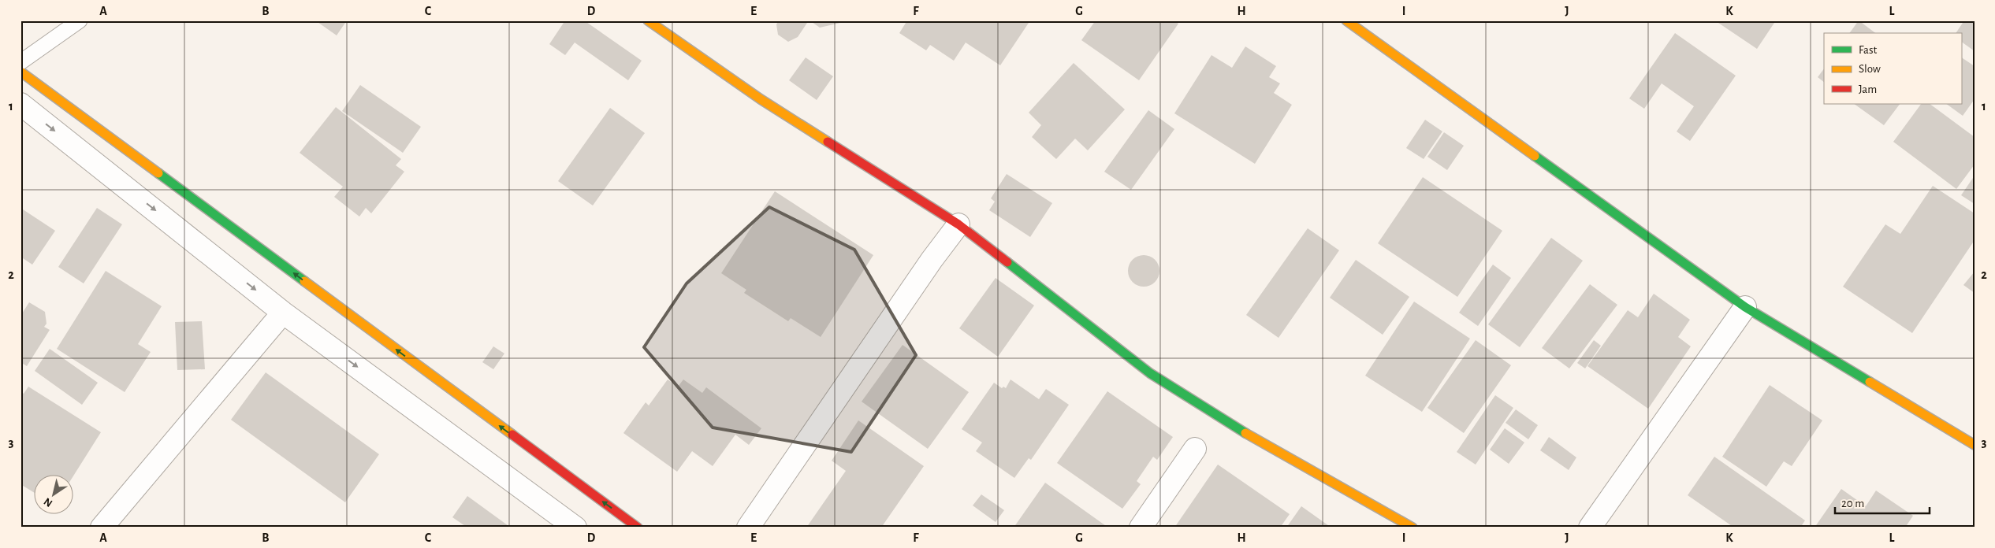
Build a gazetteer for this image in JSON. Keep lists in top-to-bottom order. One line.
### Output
{"legend":["Fast","Slow","Jam"],"scale_bar":"20 m","north":"bottom left","grid":{"columns":["A","B","C","D","E","F","G","H","I","J","K","L"],"rows":["1","2","3"]}}
